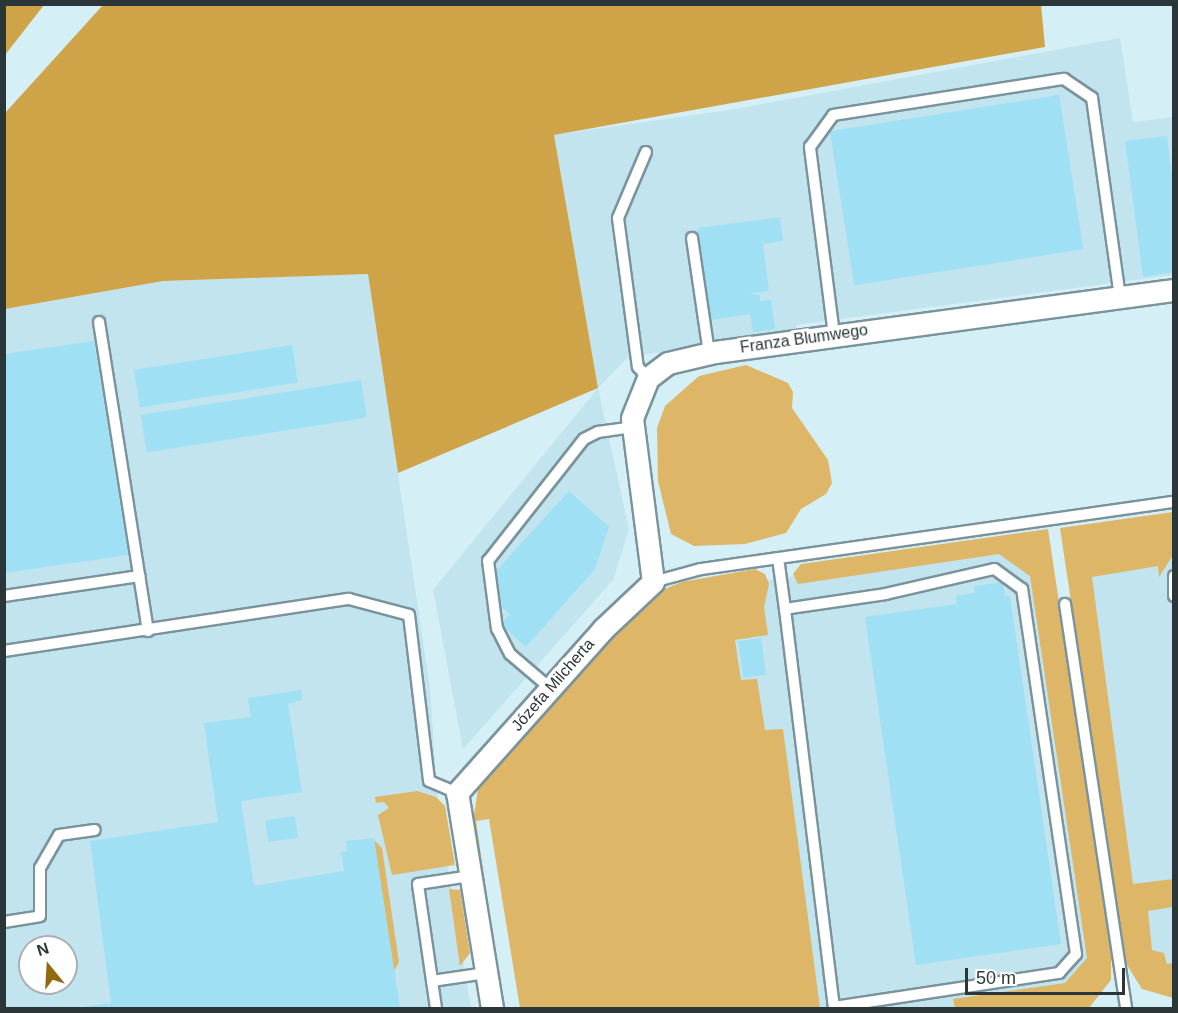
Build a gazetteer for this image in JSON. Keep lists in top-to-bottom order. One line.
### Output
{"streets":{"street":["Franza Blumwego","Józefa Milcherta"]},"scale_bar":"50 m","north":"top"}
